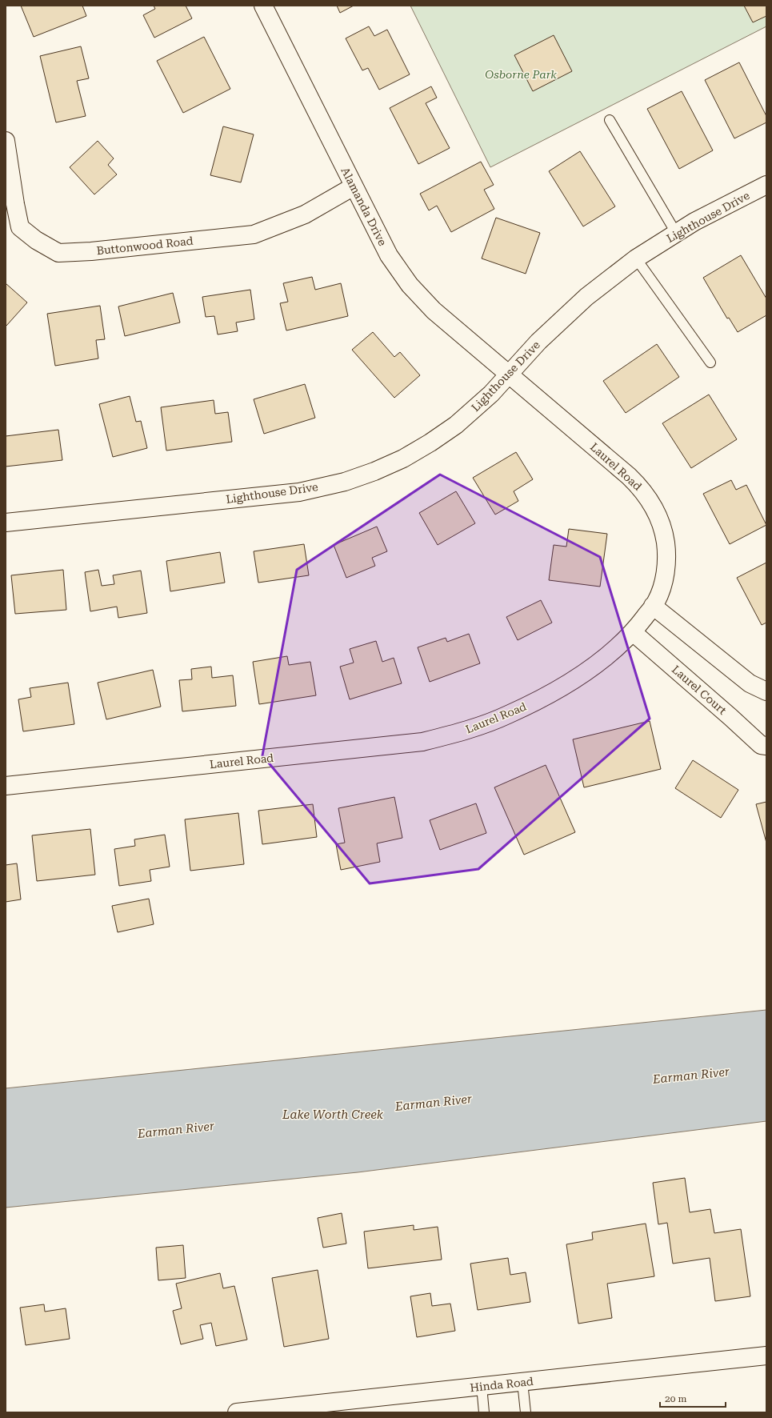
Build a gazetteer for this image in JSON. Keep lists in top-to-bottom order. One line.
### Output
{"streets":{"street":["Alamanda Drive","Lighthouse Drive","Buttonwood Road","Laurel Road","Laurel Court","Hinda Road"]},"crossings":[["Alamanda Drive","Lighthouse Drive"],["Alamanda Drive","Buttonwood Road"],["Alamanda Drive","Laurel Road"],["Lighthouse Drive","Laurel Road"],["Laurel Road","Laurel Court"]],"water":["Earman River","Lake Worth Creek"],"parks":["Osborne Park"],"scale_bar":"20 m"}
